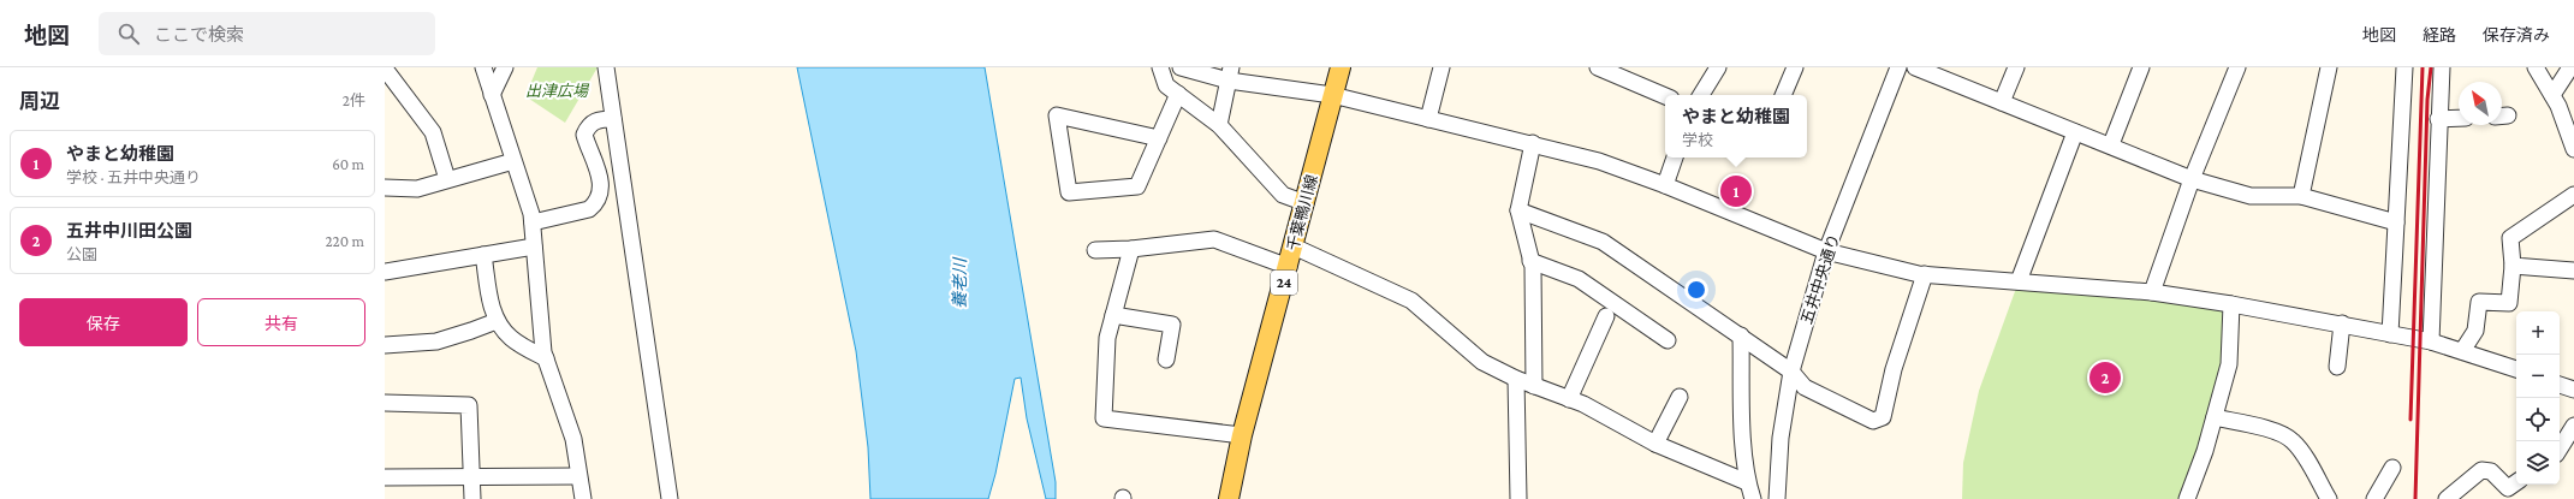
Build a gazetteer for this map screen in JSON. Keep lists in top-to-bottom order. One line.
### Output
{"streets":{"main road":["千葉鴨川線","24"],"street":["五井中央通り"]},"water":["養老川"],"parks":["出津広場"],"north":"top left","page":{"header":"地図","search":"ここで検索","nav":["地図","経路","保存済み"],"heading":["周辺","2件"],"popup":["やまと幼稚園","学校"],"list":[{"mark":"1","name":"やまと幼稚園","note":"学校 · 五井中央通り","value":"60 m"},{"mark":"2","name":"五井中川田公園","note":"公園","value":"220 m"}],"pins":["1","2"],"buttons":["保存","共有"],"map_buttons":["+","−"]}}
